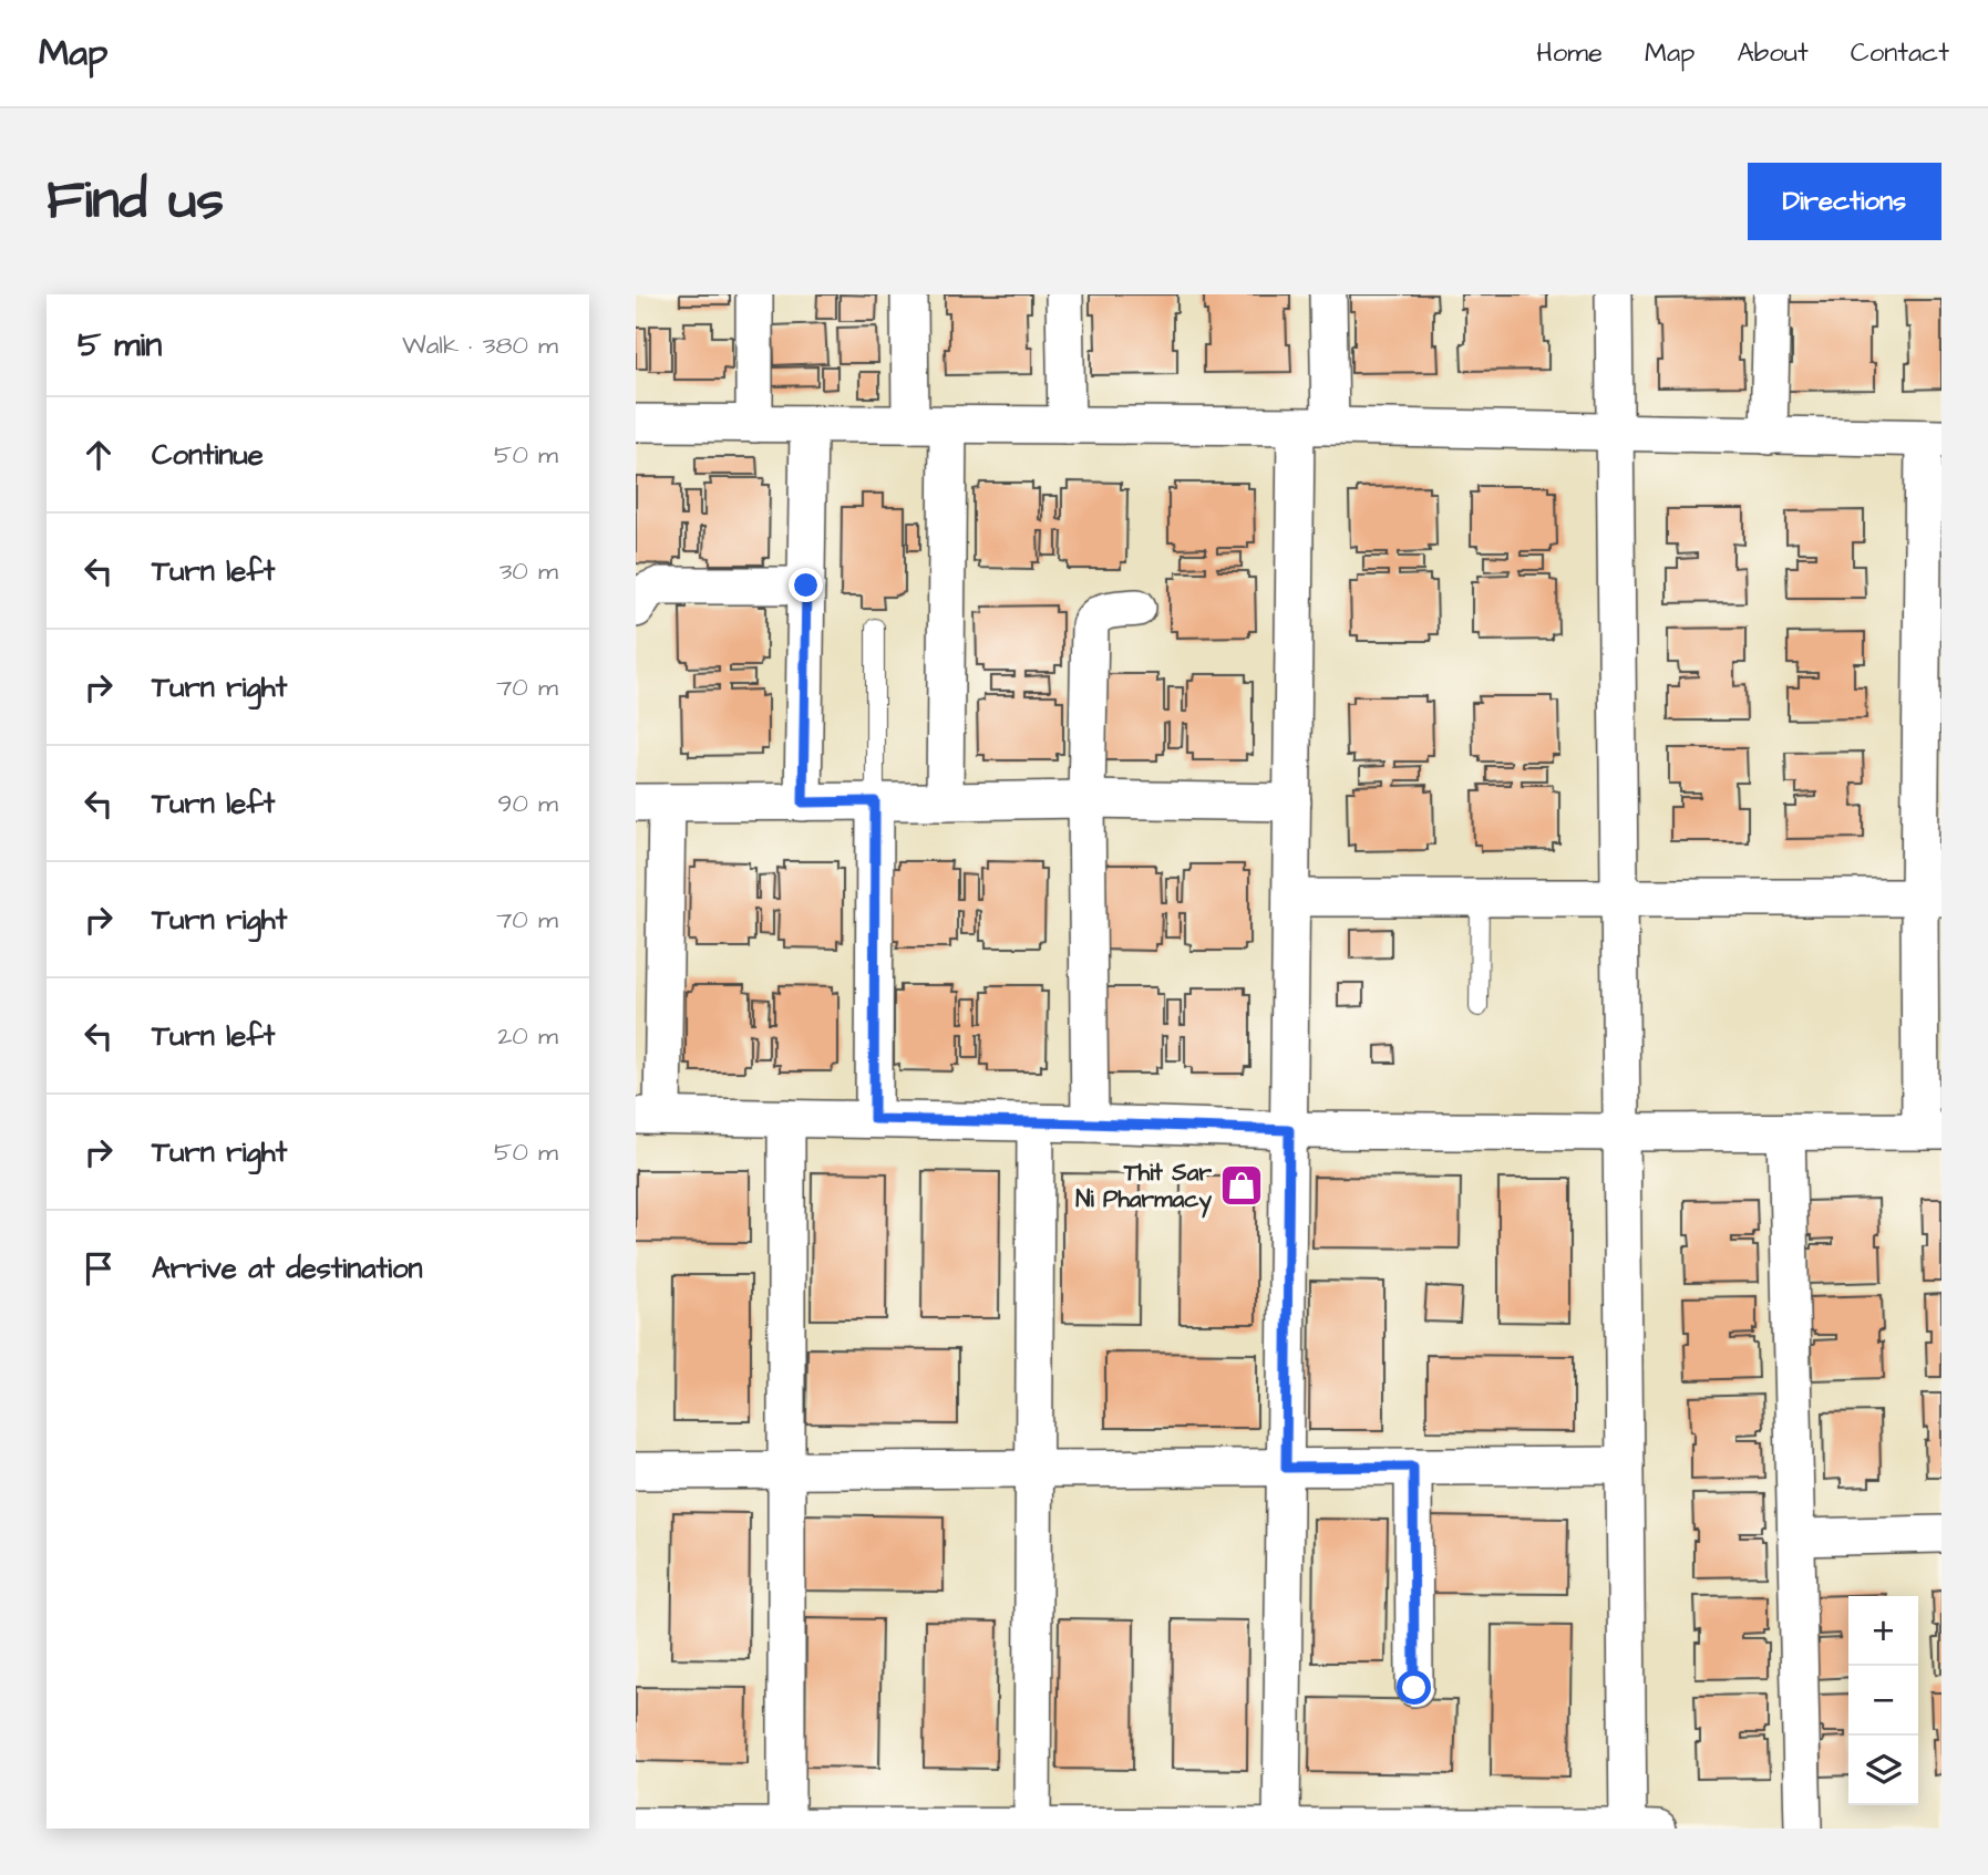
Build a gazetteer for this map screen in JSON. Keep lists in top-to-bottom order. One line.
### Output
{"places":{"shop":["Thit Sar Ni Pharmacy"]},"page":{"header":"Map","nav":["Home","Map","About","Contact"],"buttons":"Directions","title":"Find us","heading":["5 min","Walk · 380 m"],"list":[["Continue","50 m"],["Turn left","30 m"],["Turn right","70 m"],["Turn left","90 m"],["Turn right","70 m"],["Turn left","20 m"],["Turn right","50 m"],"Arrive at destination"],"map_buttons":["+","−"]}}
